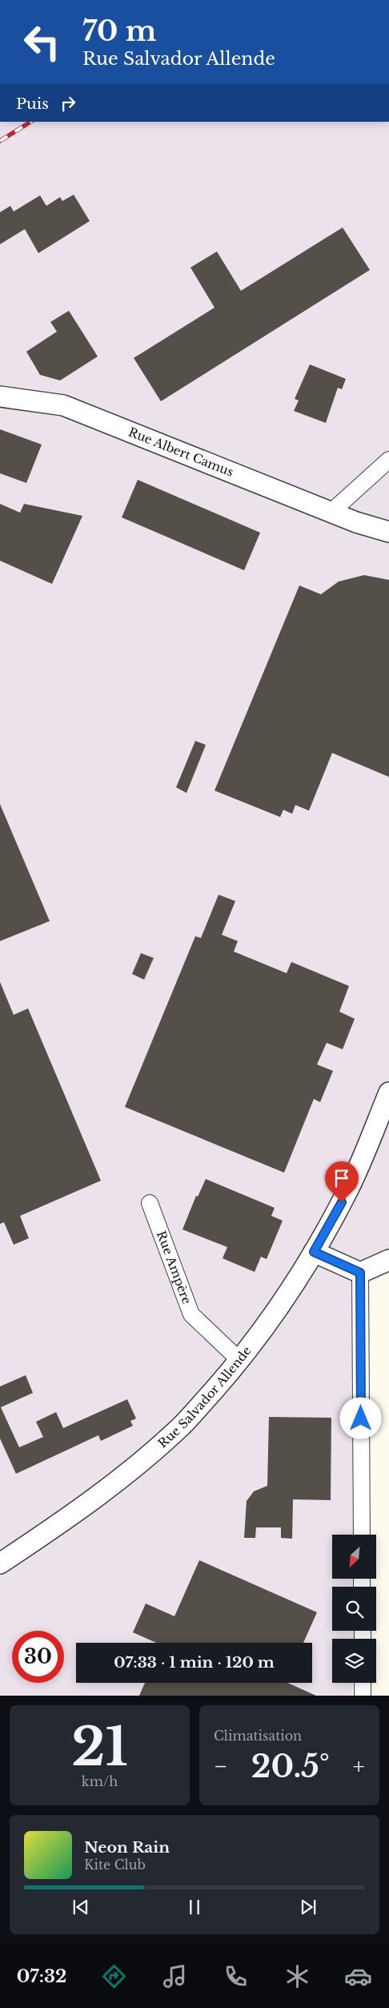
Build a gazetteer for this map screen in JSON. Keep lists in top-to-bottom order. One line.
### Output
{"streets":{"street":["Rue Albert Camus","Rue Ampère","Rue Salvador Allende"]},"crossings":[["Rue Ampère","Rue Salvador Allende"]],"north":"bottom left","page":{"turn":["70 m","Rue Salvador Allende"],"then":"Puis","limit":"30","trip":"07:33 · 1 min · 120 m","tile":[["21","km/h"],"Climatisation"],"heat":["−","20.5°","+"],"song":["Neon Rain","Kite Club"],"tabs":"07:32"}}
